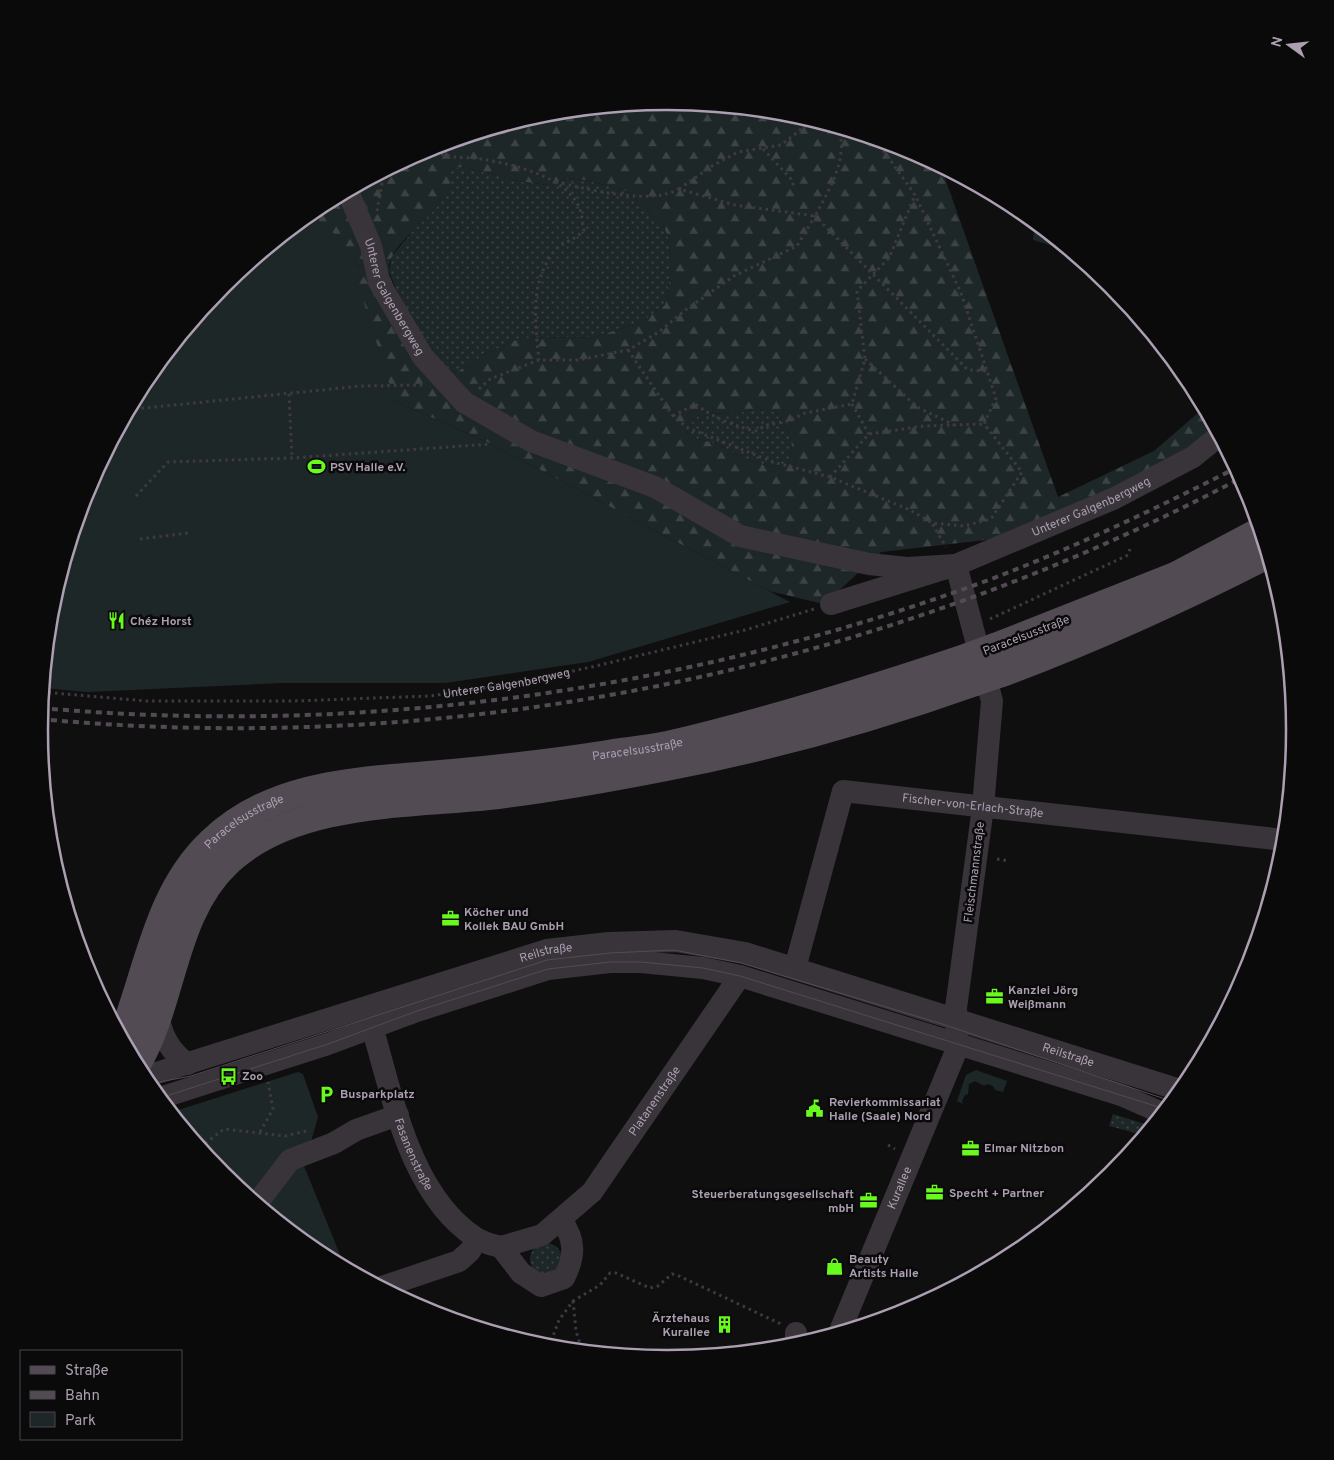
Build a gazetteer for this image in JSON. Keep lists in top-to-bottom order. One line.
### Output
{"streets":{"main road":["Paracelsusstraße"],"street":["Unterer Galgenbergweg","Fischer-von-Erlach-Straße","Fleischmannstraße","Reilstraße","Platanenstraße","Fasanenstraße","Kurallee"]},"crossings":[["Unterer Galgenbergweg","Fleischmannstraße"],["Paracelsusstraße","Fleischmannstraße"],["Fischer-von-Erlach-Straße","Fleischmannstraße"],["Fischer-von-Erlach-Straße","Reilstraße"],["Fleischmannstraße","Reilstraße"],["Reilstraße","Platanenstraße"],["Reilstraße","Fasanenstraße"],["Reilstraße","Kurallee"],["Platanenstraße","Fasanenstraße"]],"places":{"sports":["PSV Halle e.V."],"restaurant":["Chéz Horst"],"office":["Köcher und Kollek BAU GmbH","Kanzlei Jörg Weißmann","Elmar Nitzbon","Specht + Partner","Steuerberatungsgesellschaft mbH"],"bus stop":["Zoo"],"parking":["Busparkplatz"],"public building":["Revierkommissariat Halle (Saale) Nord"],"shop":["Beauty Artists Halle"],"building":["Ärztehaus Kurallee"]},"legend":["Straße","Bahn","Park"],"north":"left"}
